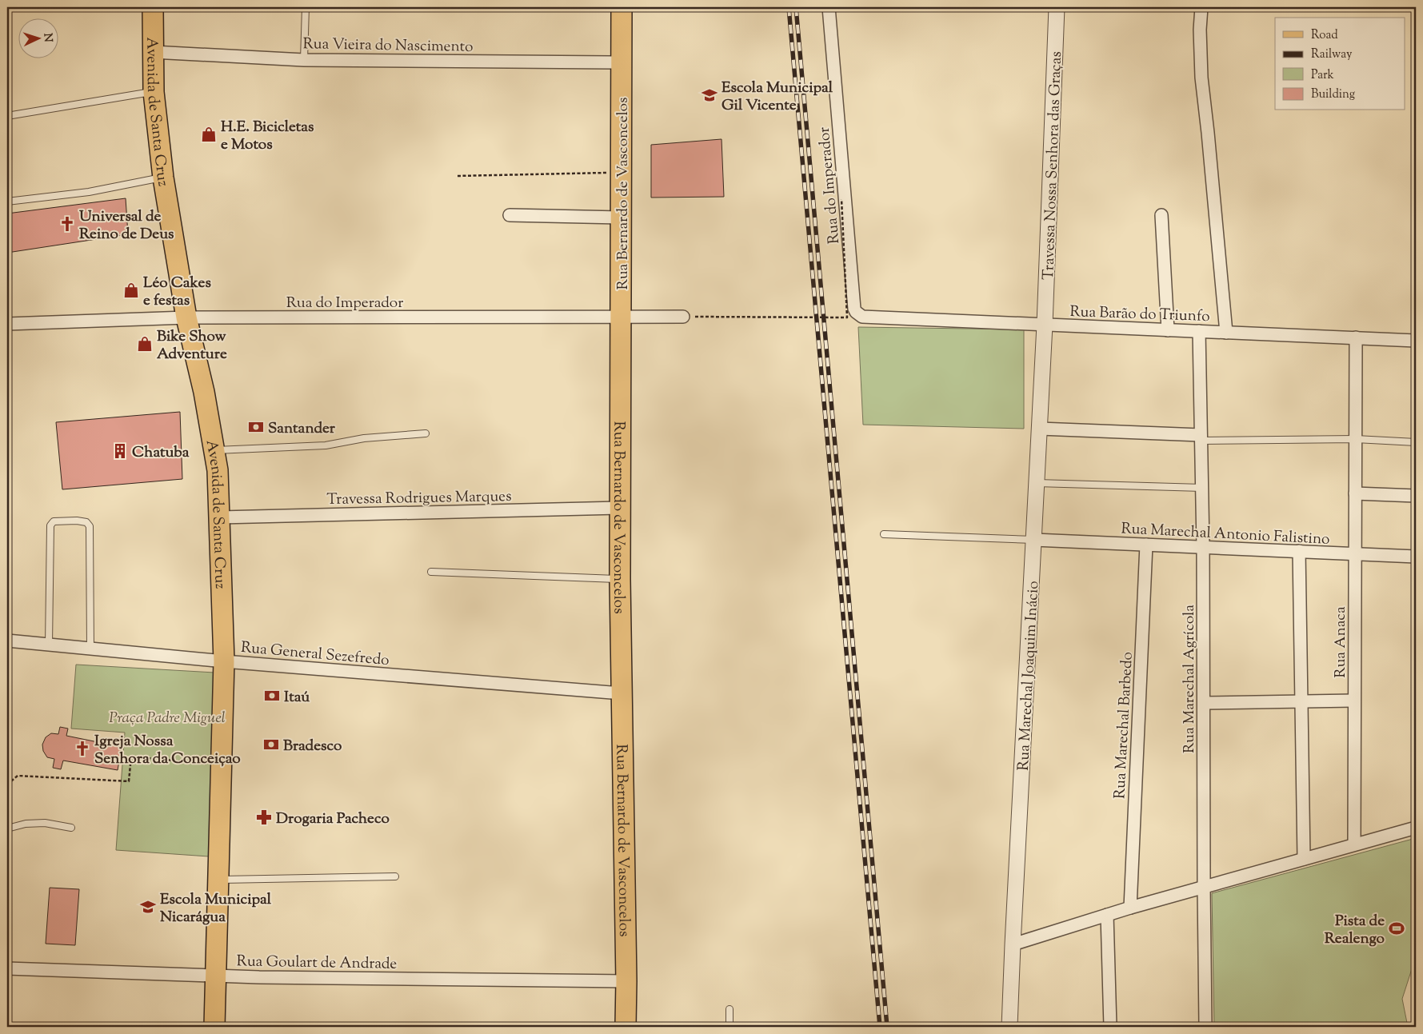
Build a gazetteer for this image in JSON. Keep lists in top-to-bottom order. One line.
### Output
{"streets":{"main road":["Avenida de Santa Cruz","Rua Bernardo de Vasconcelos"],"street":["Rua Vieira do Nascimento","Travessa Nossa Senhora das Graças","Rua do Imperador","Rua Barão do Triunfo","Travessa Rodrigues Marques","Rua Marechal Antonio Falistino","Rua Anaca","Rua General Sezefredo","Rua Marechal Joaquim Inácio","Rua Marechal Agrícola","Rua Marechal Barbedo","Rua Goulart de Andrade"]},"crossings":[["Rua Vieira do Nascimento","Avenida de Santa Cruz"],["Rua Vieira do Nascimento","Rua Bernardo de Vasconcelos"],["Avenida de Santa Cruz","Rua do Imperador"],["Avenida de Santa Cruz","Travessa Rodrigues Marques"],["Avenida de Santa Cruz","Rua General Sezefredo"],["Avenida de Santa Cruz","Rua Goulart de Andrade"],["Travessa Nossa Senhora das Graças","Rua Barão do Triunfo"],["Travessa Nossa Senhora das Graças","Rua Marechal Joaquim Inácio"],["Rua do Imperador","Rua Bernardo de Vasconcelos"],["Rua do Imperador","Rua Barão do Triunfo"],["Rua Bernardo de Vasconcelos","Travessa Rodrigues Marques"],["Rua Bernardo de Vasconcelos","Rua General Sezefredo"],["Rua Bernardo de Vasconcelos","Rua Goulart de Andrade"],["Rua Barão do Triunfo","Rua Anaca"],["Rua Barão do Triunfo","Rua Marechal Joaquim Inácio"],["Rua Barão do Triunfo","Rua Marechal Agrícola"],["Rua Marechal Antonio Falistino","Rua Anaca"],["Rua Marechal Antonio Falistino","Rua Marechal Joaquim Inácio"],["Rua Marechal Antonio Falistino","Rua Marechal Agrícola"],["Rua Marechal Antonio Falistino","Rua Marechal Barbedo"]],"parks":["Praça Padre Miguel"],"places":{"school or university":["Escola Municipal Gil Vicente","Escola Municipal Nicarágua"],"shop":["H.E. Bicicletas e Motos","Léo Cakes e festas","Bike Show Adventure"],"church":["Universal de Reino de Deus","Igreja Nossa Senhora da Conceiçao"],"bank":["Santander","Itaú","Bradesco"],"building":["Chatuba"],"pharmacy":["Drogaria Pacheco"],"sports":["Pista de Realengo"]},"legend":["Road","Railway","Park","Building"],"north":"right"}
